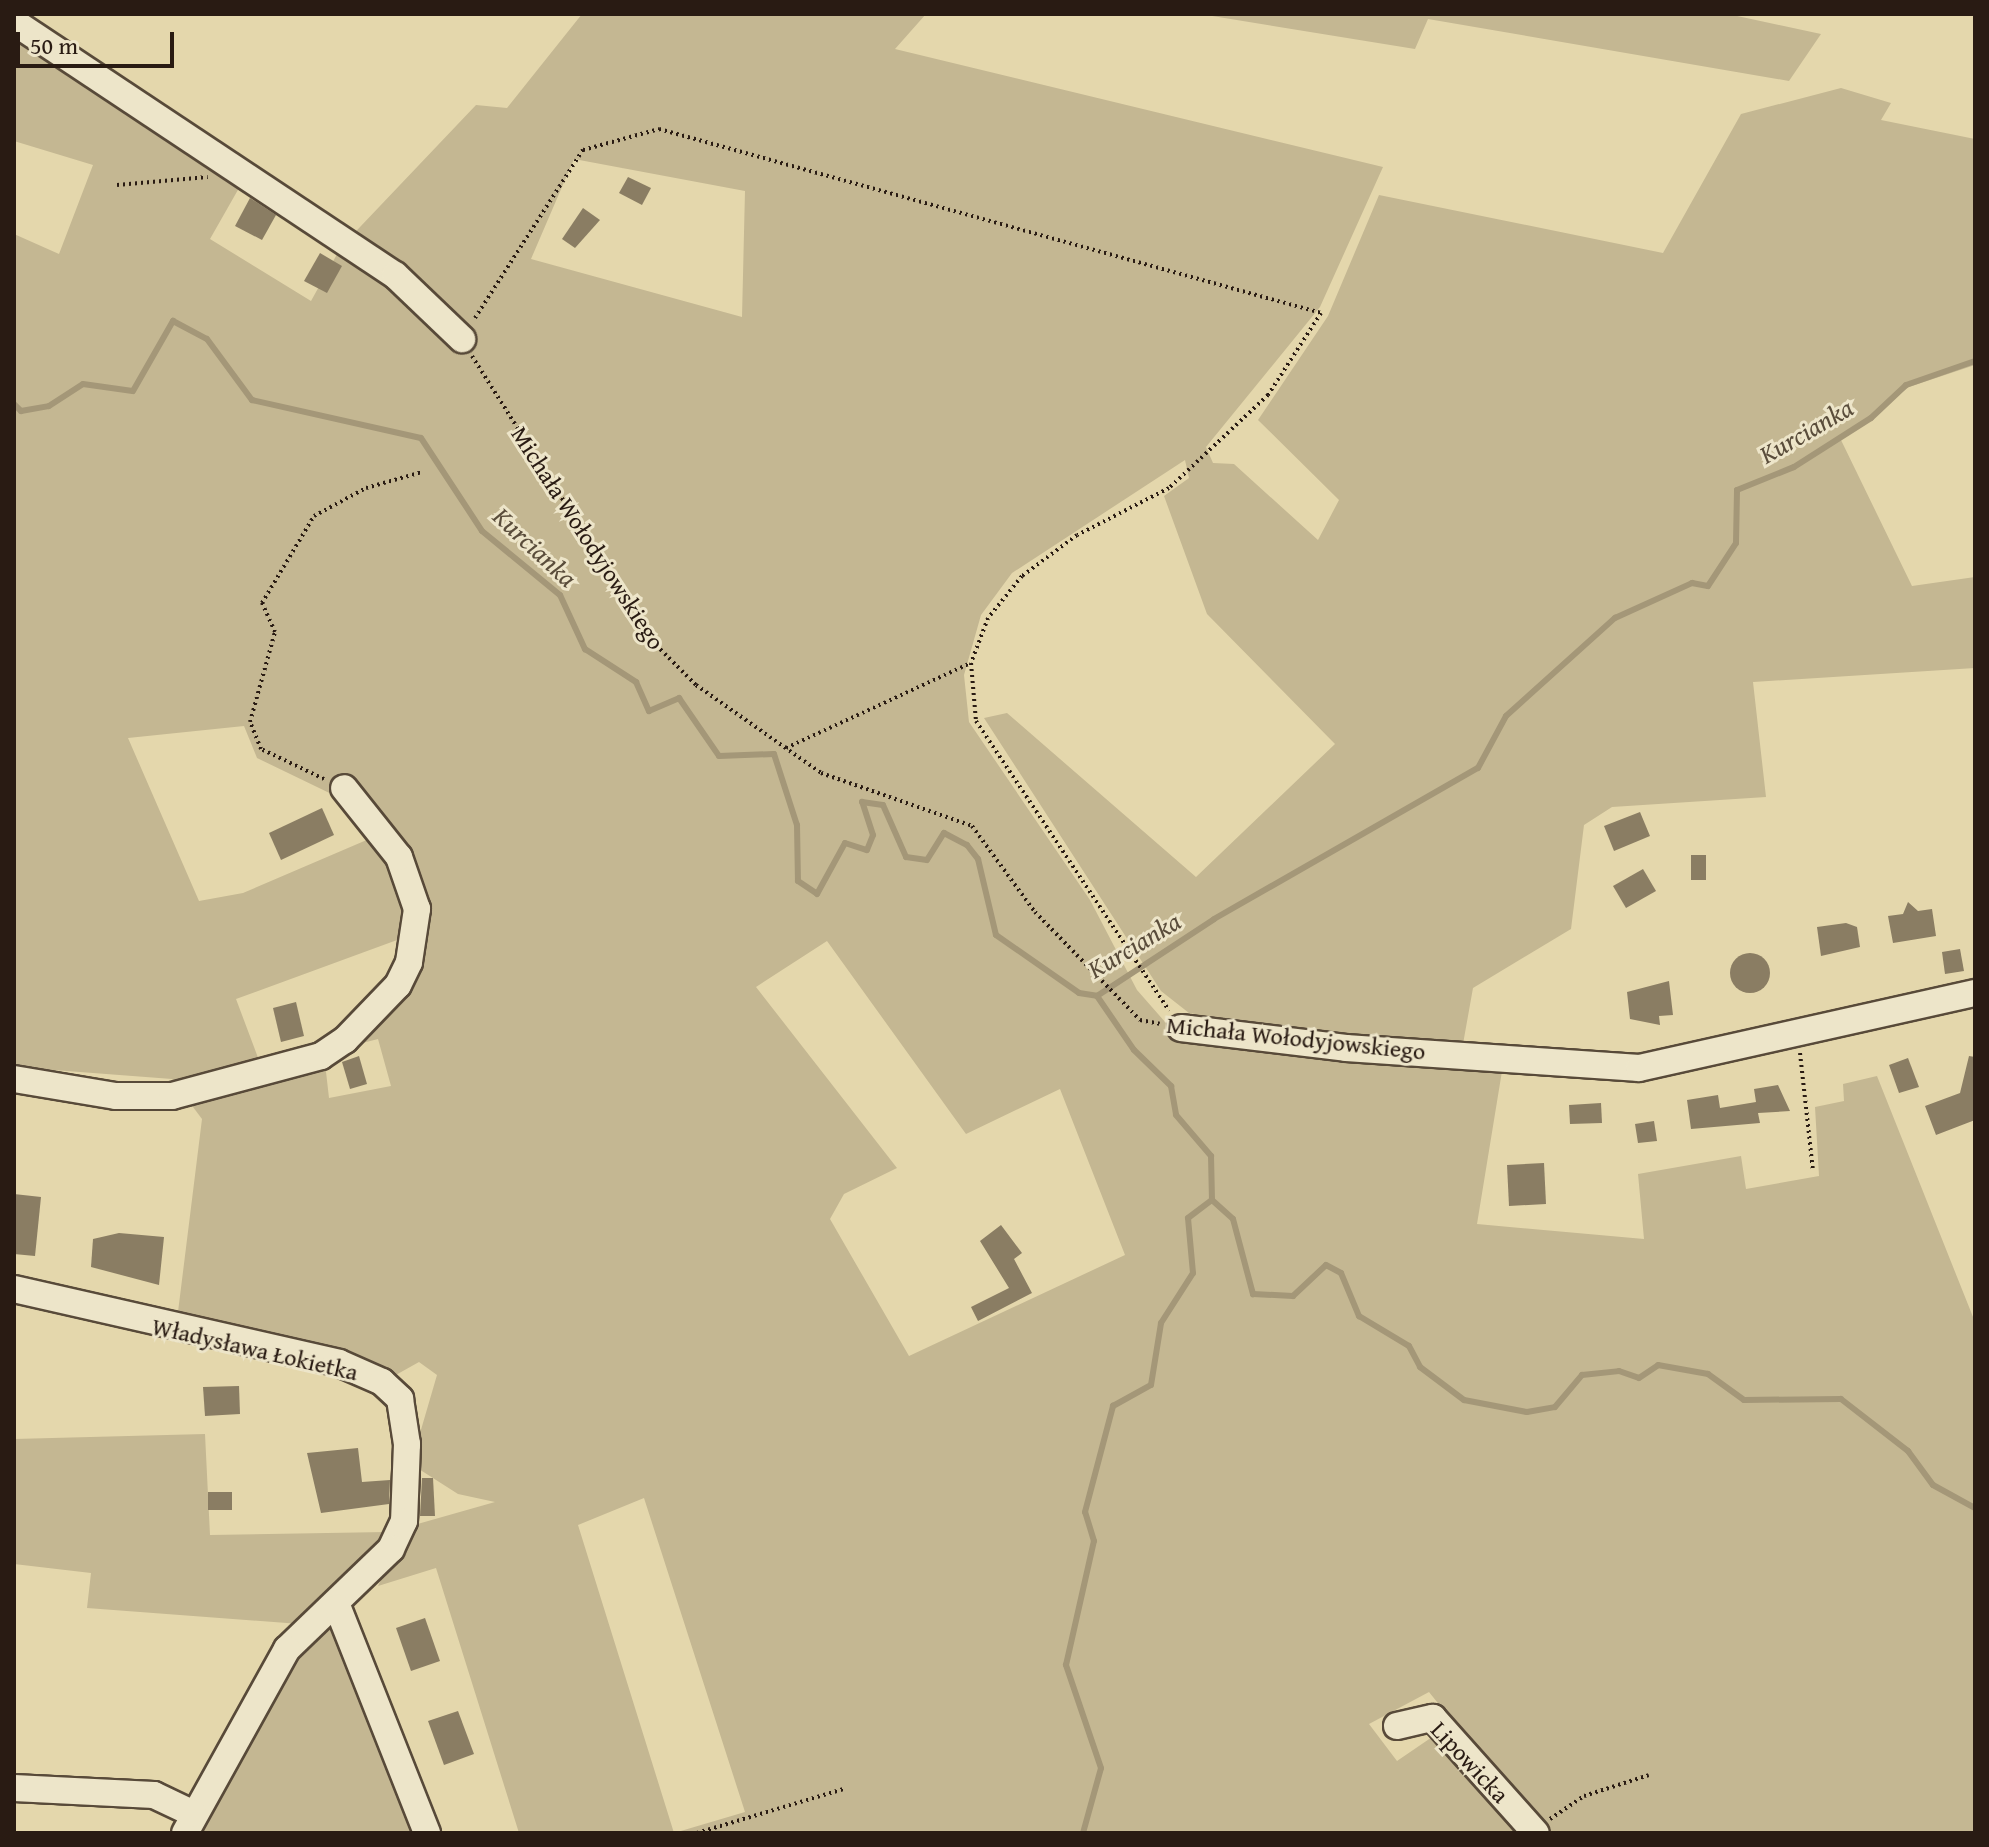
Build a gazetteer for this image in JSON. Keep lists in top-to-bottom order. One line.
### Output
{"streets":{"street":["Michała Wołodyjowskiego","Władysława Łokietka","Lipowicka"]},"water":["Kurcianka"],"scale_bar":"50 m"}
